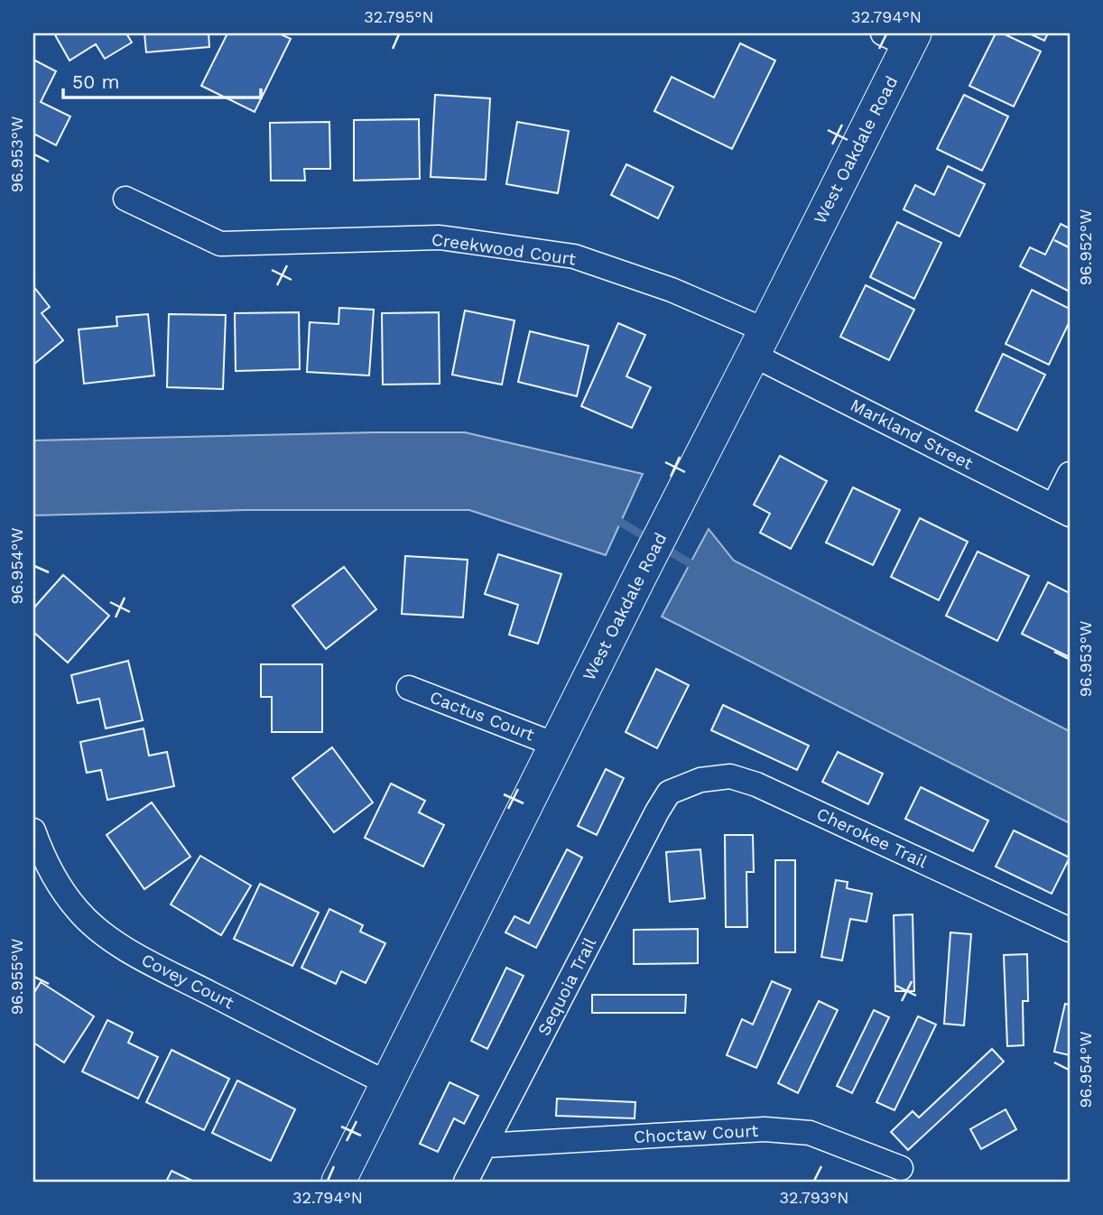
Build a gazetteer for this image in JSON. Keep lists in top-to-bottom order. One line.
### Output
{"streets":{"street":["West Oakdale Road","Creekwood Court","Markland Street","Cactus Court","Cherokee Trail","Covey Court","Sequoia Trail","Choctaw Court"]},"crossings":[["West Oakdale Road","Creekwood Court"],["West Oakdale Road","Markland Street"],["West Oakdale Road","Cactus Court"],["West Oakdale Road","Covey Court"],["Creekwood Court","Markland Street"],["Cherokee Trail","Sequoia Trail"],["Sequoia Trail","Choctaw Court"]],"scale_bar":"50 m","coordinates":["32.795°N","32.794°N","96.953°W","96.952°W","96.954°W","96.955°W","32.793°N"]}
